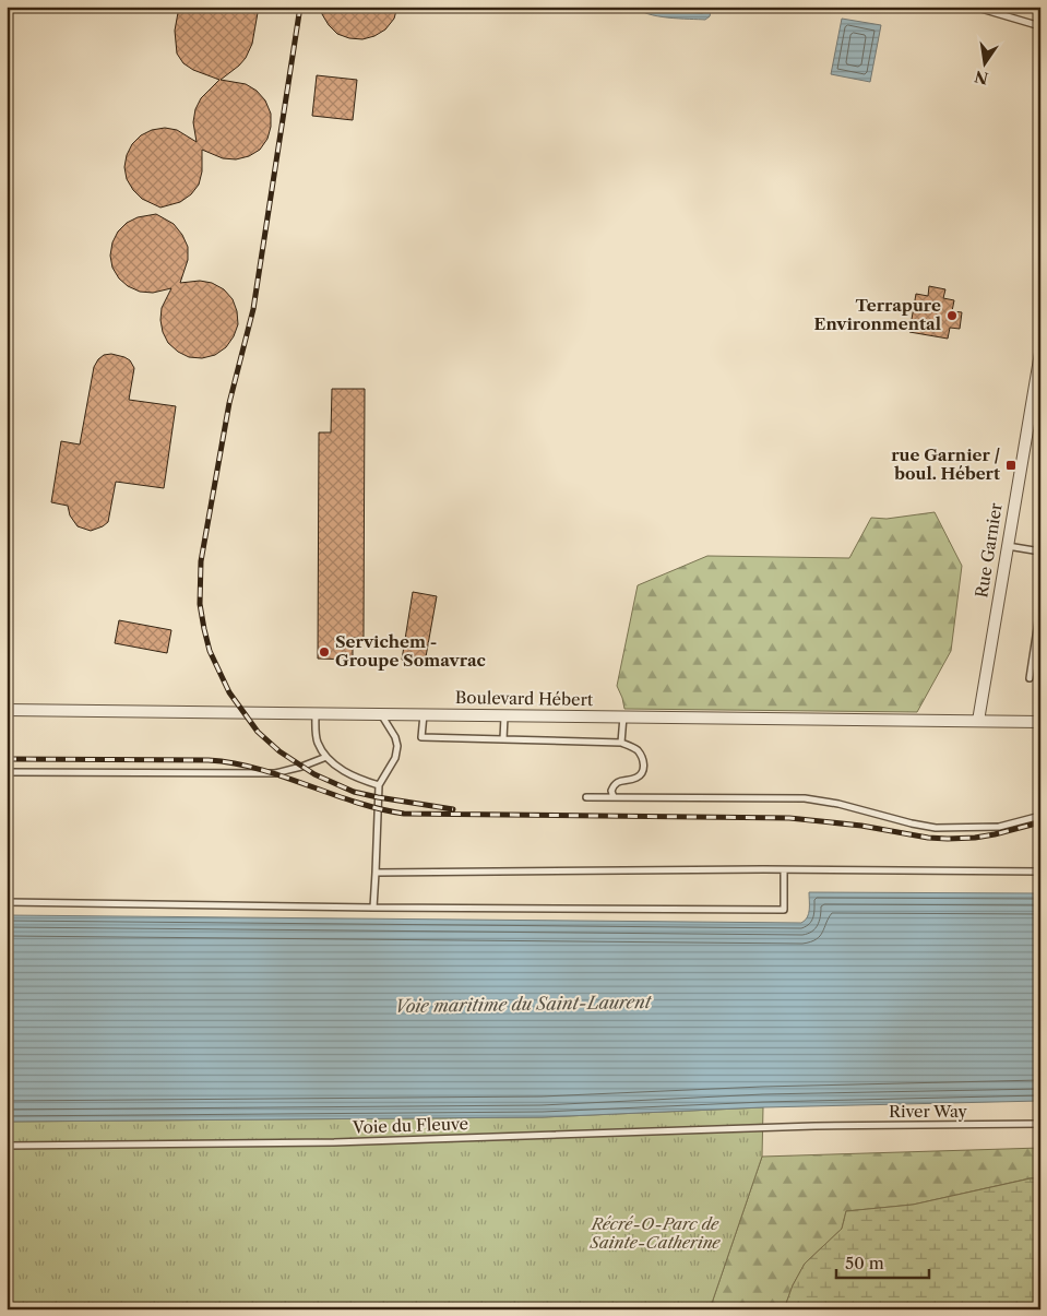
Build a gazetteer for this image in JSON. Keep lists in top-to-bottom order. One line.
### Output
{"streets":{"street":["Rue Garnier","Boulevard Hébert"],"lane":["River Way","Voie du Fleuve"]},"crossings":[["Rue Garnier","Boulevard Hébert"],["River Way","Voie du Fleuve"]],"water":["Voie maritime du Saint-Laurent"],"parks":["Récré-O-Parc de Sainte-Catherine"],"places":{"other":["Terrapure Environmental","Servichem - Groupe Somavrac"],"transit":["rue Garnier / boul. Hébert"]},"scale_bar":"50 m","north":"bottom"}
